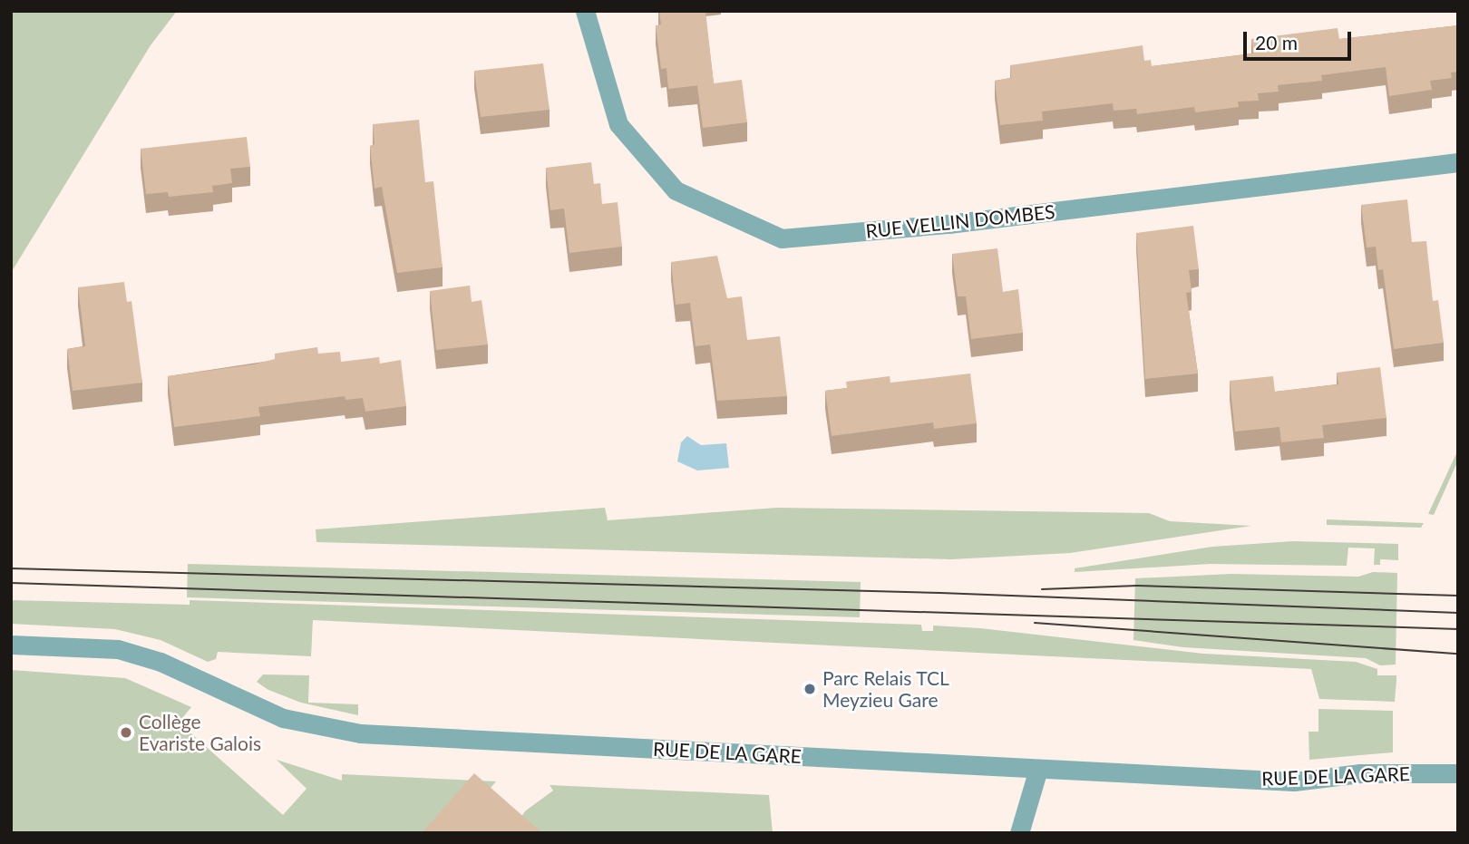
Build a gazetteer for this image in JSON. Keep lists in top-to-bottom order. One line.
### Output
{"streets":{"street":["RUE VELLIN DOMBES","RUE DE LA GARE"]},"places":["Parc Relais TCL Meyzieu Gare","Collège Evariste Galois"],"scale_bar":"20 m"}
